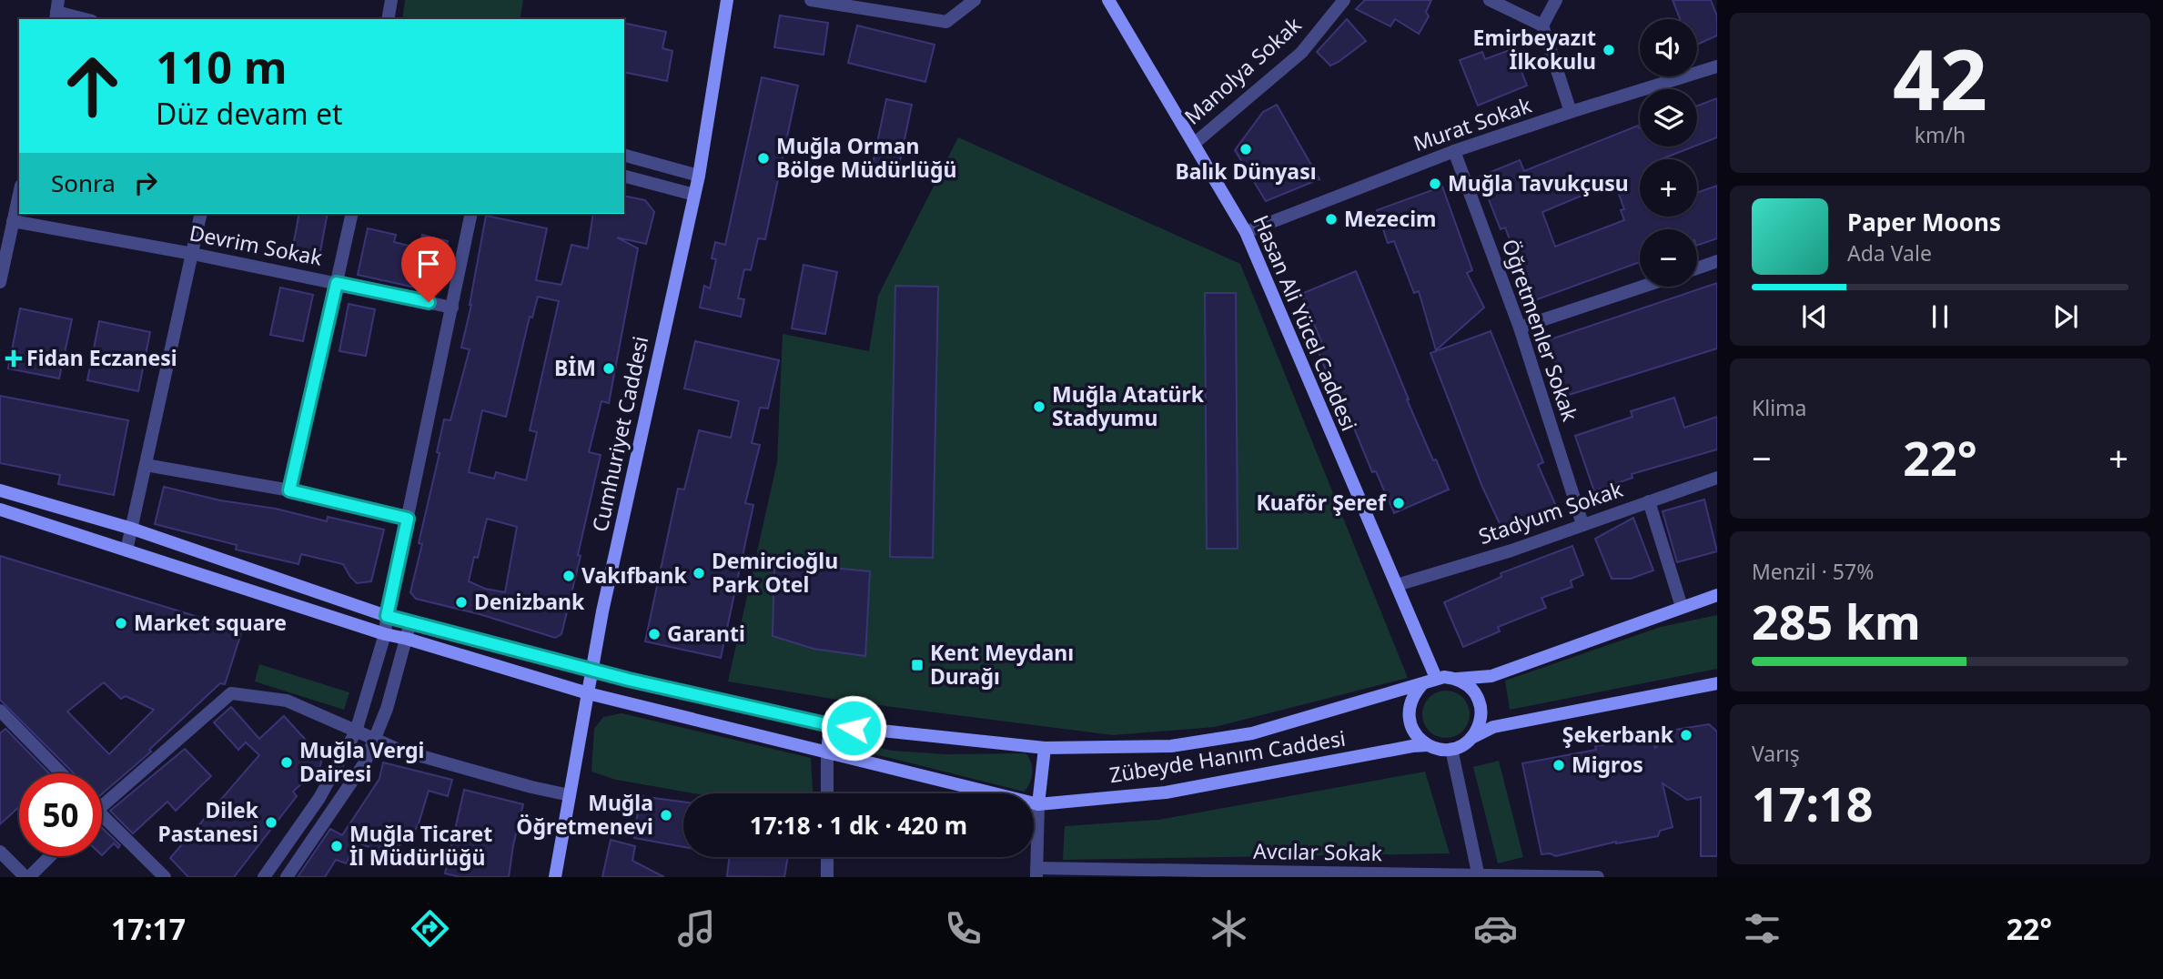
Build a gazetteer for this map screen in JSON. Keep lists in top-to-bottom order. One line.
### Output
{"streets":{"main road":["Hasan Ali Yücel Caddesi","Cumhuriyet Caddesi","Zübeyde Hanım Caddesi"],"street":["Manolya Sokak","Murat Sokak","Devrim Sokak","Öğretmenler Sokak","Stadyum Sokak","Avcılar Sokak"]},"crossings":[["Manolya Sokak","Hasan Ali Yücel Caddesi"],["Murat Sokak","Hasan Ali Yücel Caddesi"],["Murat Sokak","Öğretmenler Sokak"],["Hasan Ali Yücel Caddesi","Stadyum Sokak"],["Hasan Ali Yücel Caddesi","Zübeyde Hanım Caddesi"],["Öğretmenler Sokak","Stadyum Sokak"],["Cumhuriyet Caddesi","Zübeyde Hanım Caddesi"]],"places":{"other":["Emirbeyazıt İlkokulu","Balık Dünyası","Muğla Orman Bölge Müdürlüğü","Muğla Tavukçusu","Mezecim","BİM","Muğla Atatürk Stadyumu","Kuaför Şeref","Demircioğlu Park Otel","Vakıfbank","Denizbank","Market square","Garanti","Şekerbank","Muğla Vergi Dairesi","Migros","Muğla Öğretmenevi","Dilek Pastanesi","Muğla Ticaret İl Müdürlüğü"],"health":["Fidan Eczanesi"],"transit":["Kent Meydanı Durağı"]},"page":{"tile":[["42","km/h"],"Klima",["Menzil · 57%","285 km"],["Varış","17:18"]],"map_buttons":["+","−"],"turn":["110 m","Düz devam et"],"then":"Sonra","song":["Paper Moons","Ada Vale"],"heat":["−","22°","+"],"limit":"50","trip":"17:18 · 1 dk · 420 m","tabs":["17:17","22°"]}}
